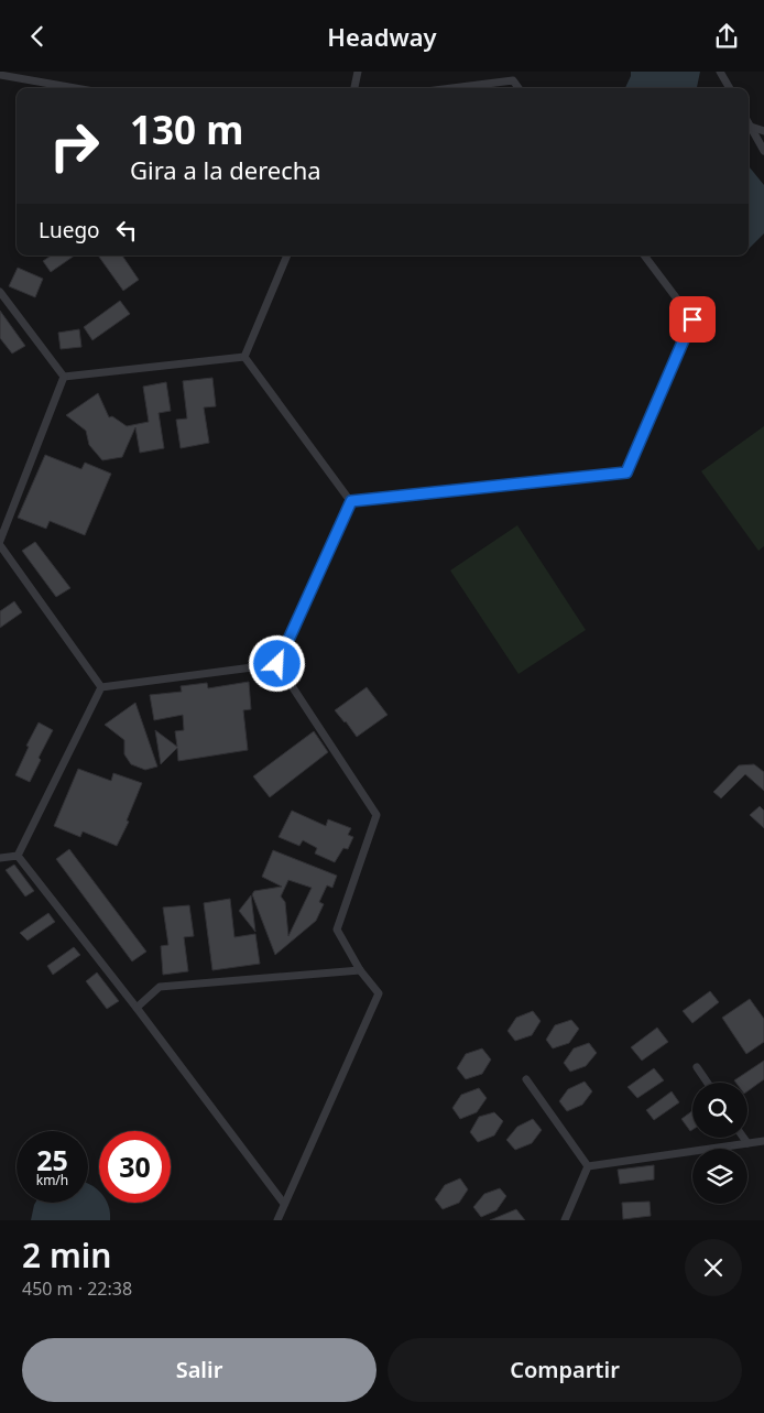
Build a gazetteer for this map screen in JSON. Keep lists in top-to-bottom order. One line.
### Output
{"page":{"header":"Headway","turn":["130 m","Gira a la derecha"],"then":"Luego","speed":"25 km/h","limit":"30","heading":["2 min","450 m · 22:38"],"buttons":["Salir","Compartir"]}}
